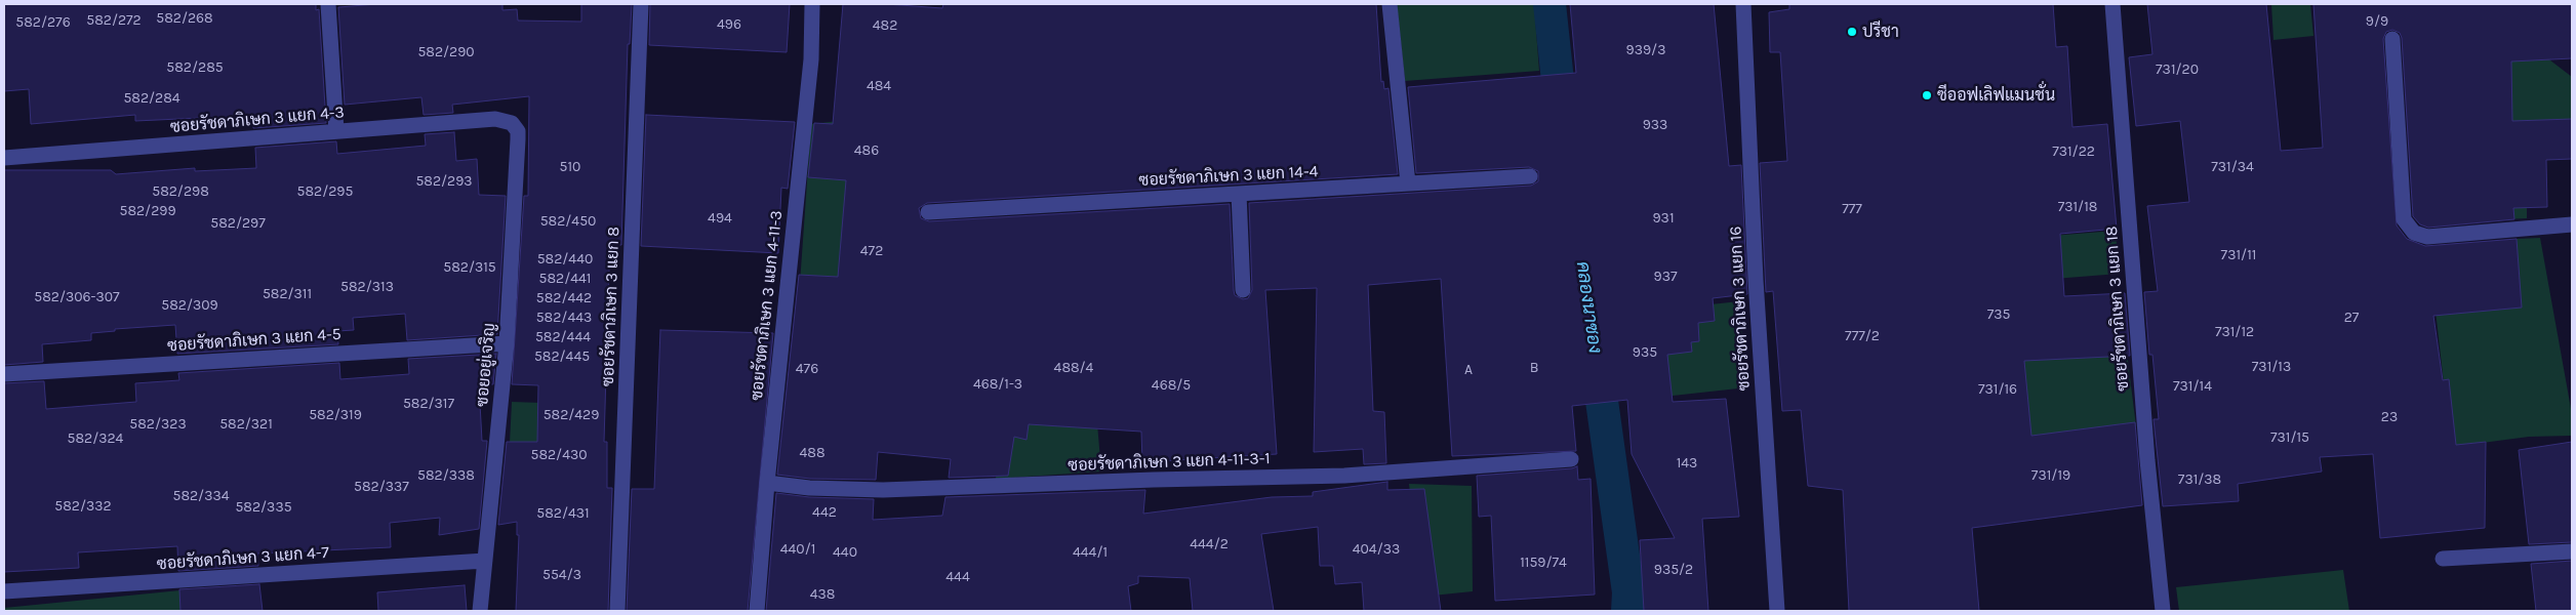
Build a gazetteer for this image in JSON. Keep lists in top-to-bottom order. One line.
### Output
{"streets":{"street":["ซอยรัชดาภิเษก 3 แยก 4-3","ซอยรัชดาภิเษก 3 แยก 14-4","ซอยรัชดาภิเษก 3 แยก 4-11-3","ซอยรัชดาภิเษก 3 แยก 8","ซอยรัชดาภิเษก 3 แยก 16","ซอยรัชดาภิเษก 3 แยก 18","ซอยรัชดาภิเษก 3 แยก 4-5","ซอยอยู่เจริญ","ซอยรัชดาภิเษก 3 แยก 4-11-3-1","ซอยรัชดาภิเษก 3 แยก 4-7"]},"crossings":[["ซอยรัชดาภิเษก 3 แยก 4-3","ซอยอยู่เจริญ"],["ซอยรัชดาภิเษก 3 แยก 4-11-3","ซอยรัชดาภิเษก 3 แยก 4-11-3-1"],["ซอยรัชดาภิเษก 3 แยก 4-5","ซอยอยู่เจริญ"],["ซอยอยู่เจริญ","ซอยรัชดาภิเษก 3 แยก 4-7"]],"water":["คลองนาซอง"],"places":["ปรีชา","ซีออฟเลิฟแมนชั่น"],"house_numbers":["582/268","582/272","9/9","582/276","496","482","939/3","582/290","582/285","731/20","484","582/284","933","486","731/22","510","731/34","582/293","582/298","582/295","731/18","777","582/299","494","931","582/450","582/297","472","731/11","582/440","582/315","937","582/441","582/313","582/311","582/306-307","582/442","582/309","735","582/443","27","731/12","777/2","582/444","935","582/445","731/13","488/4","B","476","A","468/1-3","468/5","731/14","731/16","582/317","582/319","582/429","23","582/323","582/321","731/15","582/324","488","582/430","143","582/338","731/19","731/38","582/337","582/334","582/332","582/335","442","582/431","444/2","440/1","404/33","440","444/1","1159/74","935/2","554/3","444","438"]}
